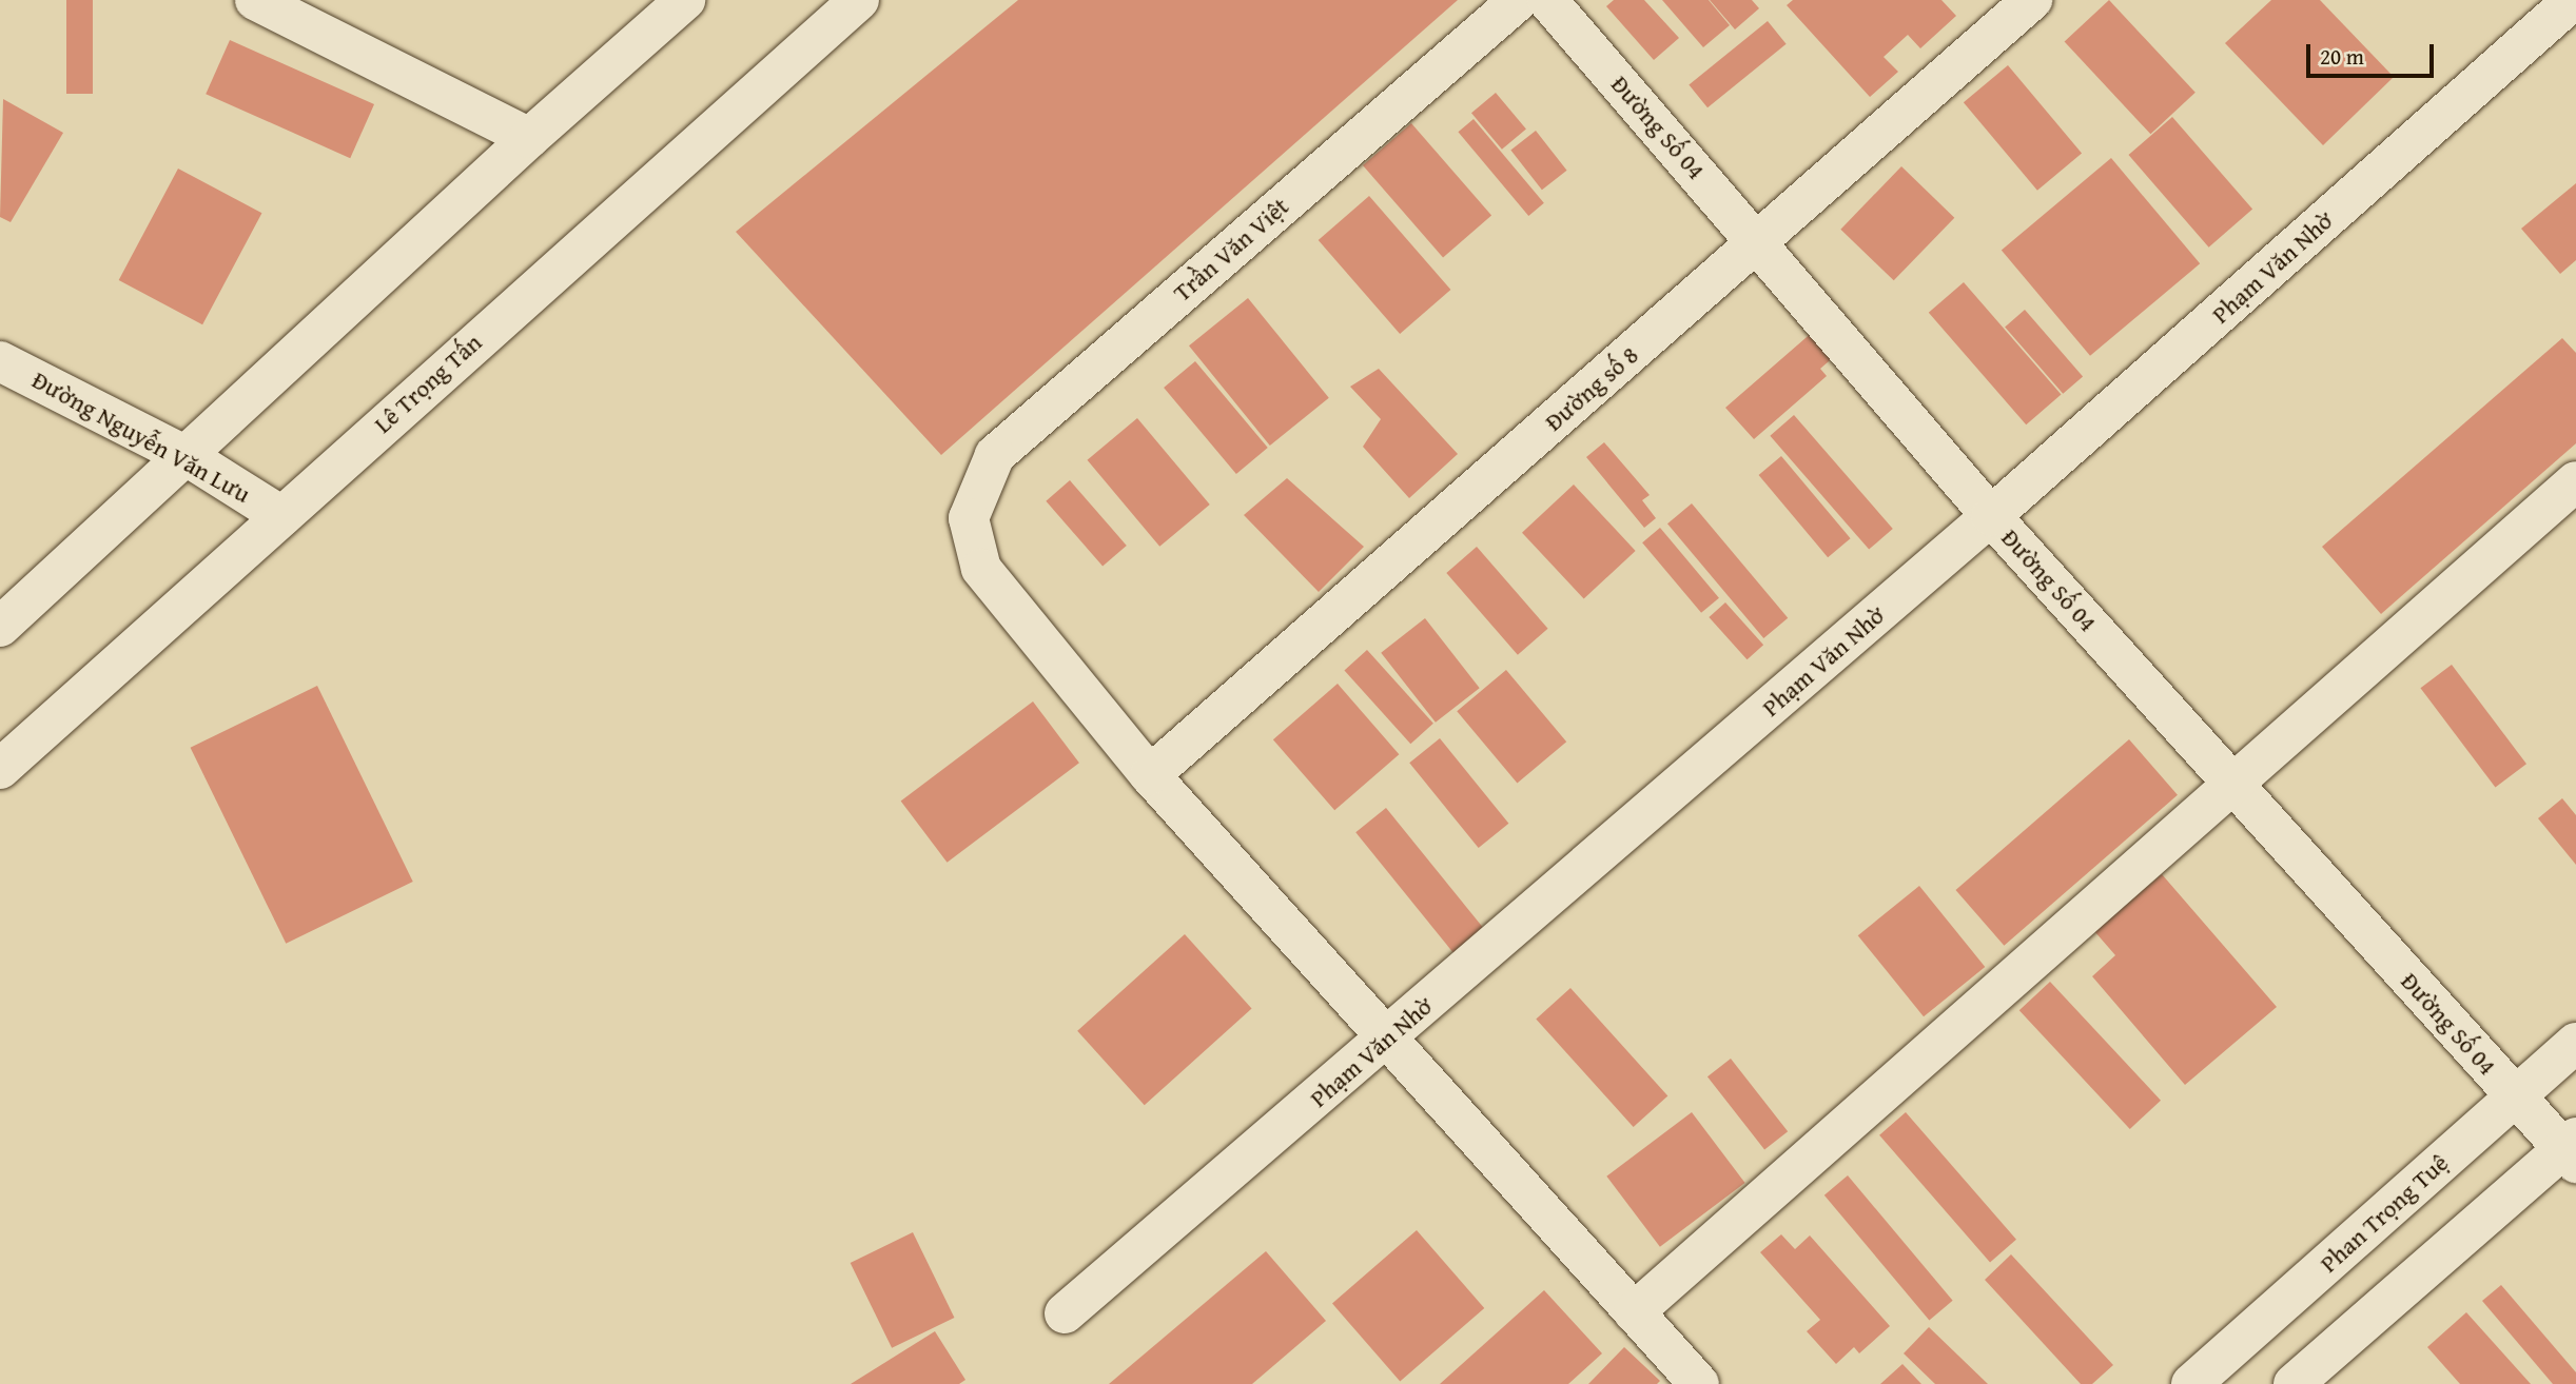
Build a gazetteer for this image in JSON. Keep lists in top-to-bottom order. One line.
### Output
{"streets":{"street":["Đường Số 04","Trần Văn Việt","Phạm Văn Nhờ","Lê Trọng Tấn","Đường số 8","Đường Nguyễn Văn Lưu","Phan Trọng Tuệ"]},"crossings":[["Đường Số 04","Phạm Văn Nhờ"],["Đường Số 04","Đường số 8"],["Đường Số 04","Phan Trọng Tuệ"],["Trần Văn Việt","Đường số 8"],["Lê Trọng Tấn","Đường Nguyễn Văn Lưu"]],"scale_bar":"20 m"}
